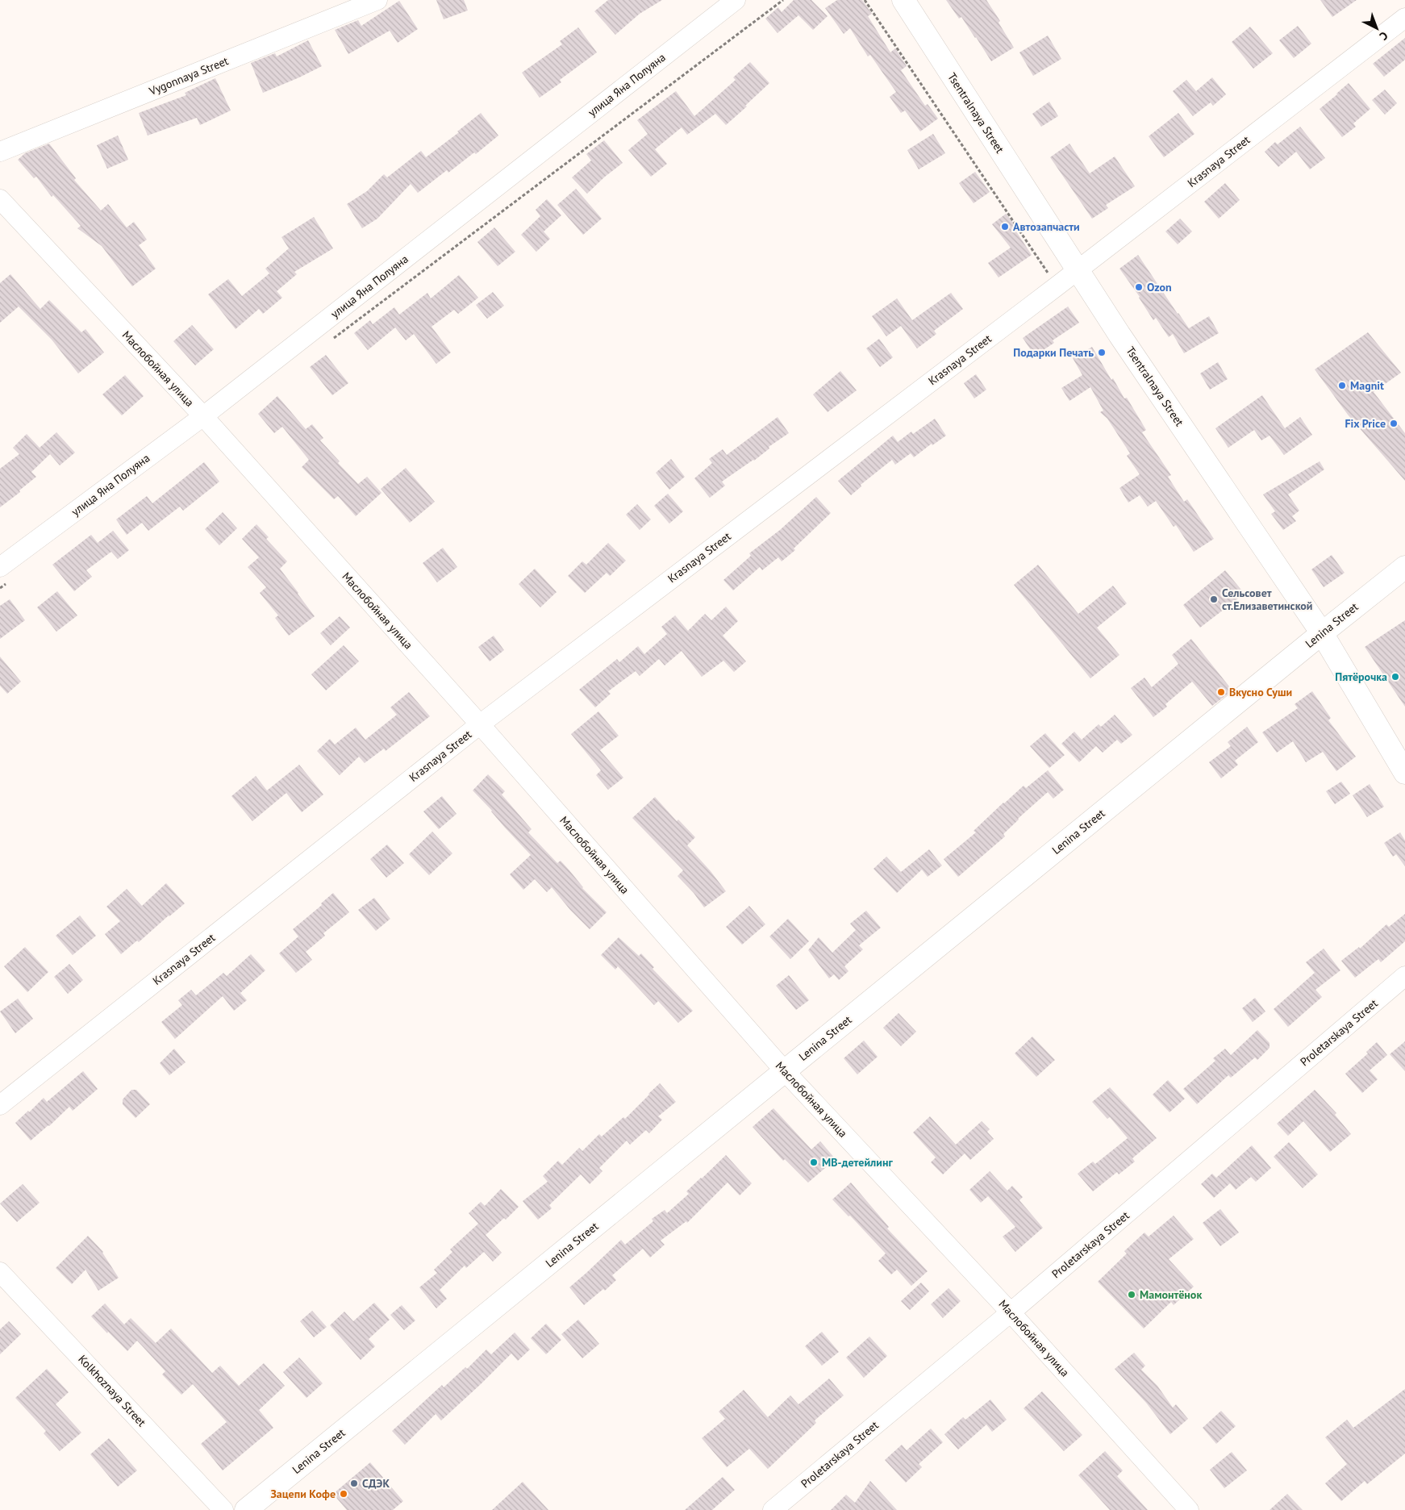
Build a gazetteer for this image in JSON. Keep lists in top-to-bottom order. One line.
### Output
{"streets":{"street":["Vygonnaya Street","улица Яна Полуяна","Tsentralnaya Street","Krasnaya Street","Маслобойная улица","Lenina Street","Proletarskaya Street","Kolkhoznaya Street"]},"crossings":[["улица Яна Полуяна","Маслобойная улица"],["Tsentralnaya Street","Krasnaya Street"],["Tsentralnaya Street","Lenina Street"],["Krasnaya Street","Маслобойная улица"],["Маслобойная улица","Lenina Street"],["Маслобойная улица","Proletarskaya Street"]],"places":["Автозапчасти","Ozon","Подарки Печать","Magnit","Fix Price","Сельсовет ст.Елизаветинской","Пятёрочка","Вкусно Суши","MB-детейлинг","Мамонтёнок","СДЭК","Зацепи Кофе"],"north":"bottom right"}
